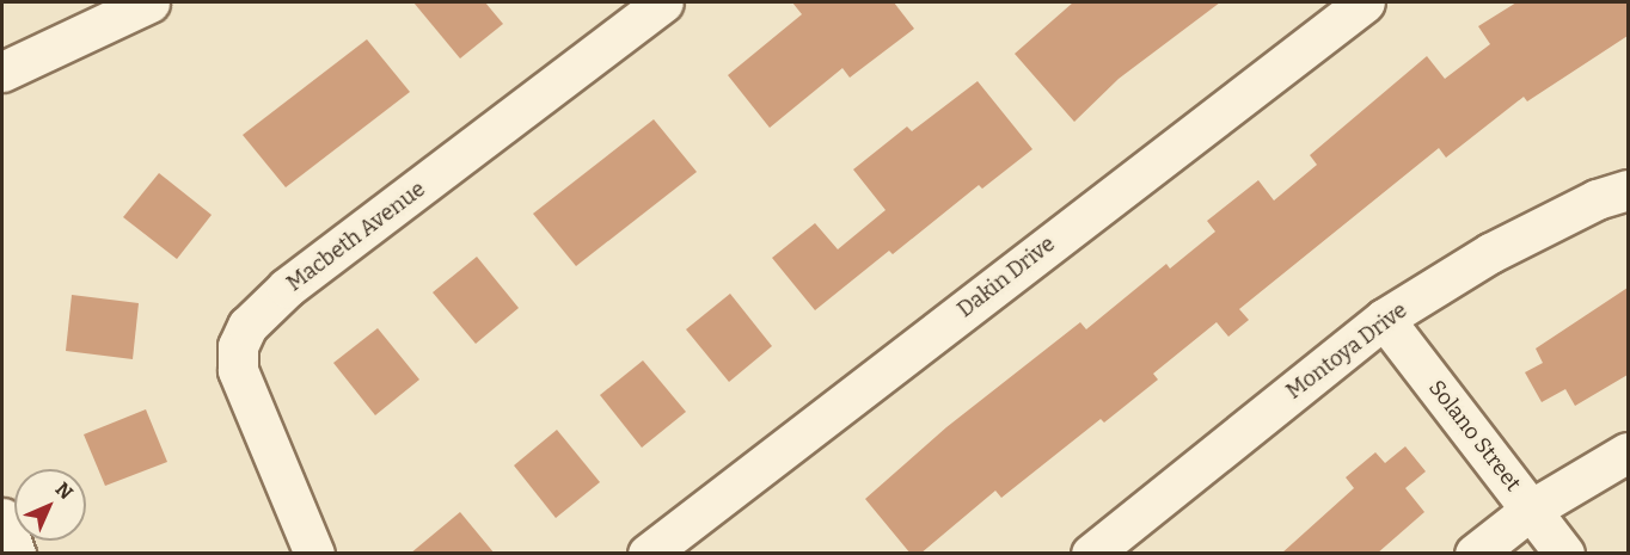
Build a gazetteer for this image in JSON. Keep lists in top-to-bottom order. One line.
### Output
{"streets":{"street":["Macbeth Avenue","Dakin Drive","Montoya Drive","Solano Street"]},"crossings":[["Montoya Drive","Solano Street"]],"north":"top right"}
